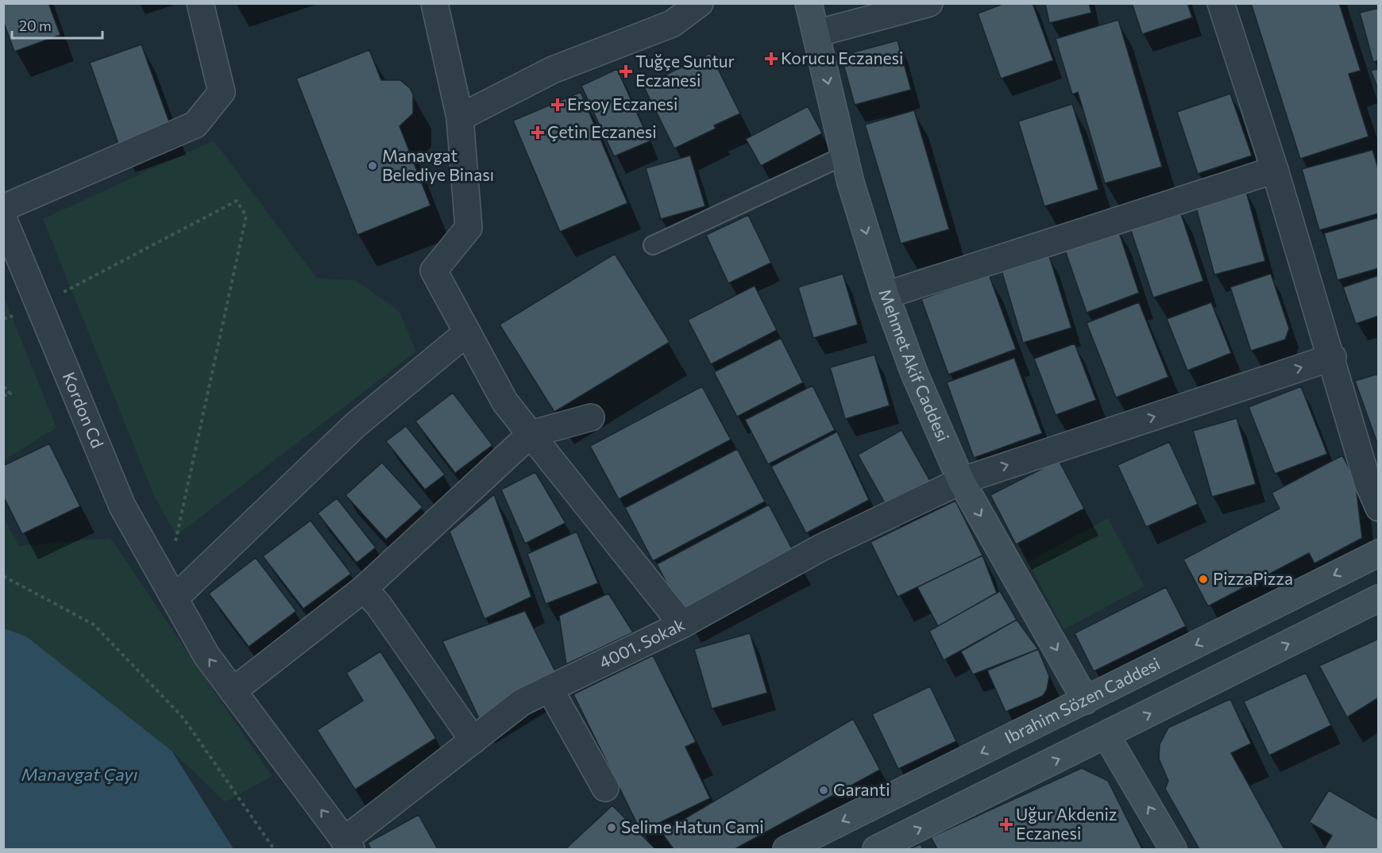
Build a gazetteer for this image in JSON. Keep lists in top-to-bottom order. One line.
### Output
{"streets":{"main road":["Mehmet Akif Caddesi","Ibrahim Sözen Caddesi"],"street":["Kordon Cd","4001. Sokak"]},"crossings":[["Mehmet Akif Caddesi","4001. Sokak"],["Mehmet Akif Caddesi","Ibrahim Sözen Caddesi"],["Kordon Cd","4001. Sokak"]],"one_way":["Mehmet Akif Caddesi"],"water":["Manavgat Çayı"],"places":{"health":["Korucu Eczanesi","Tuğçe Suntur Eczanesi","Ersoy Eczanesi","Çetin Eczanesi","Uğur Akdeniz Eczanesi"],"other":["Manavgat Belediye Binası","PizzaPizza","Garanti","Selime Hatun Cami"]},"scale_bar":"20 m"}
